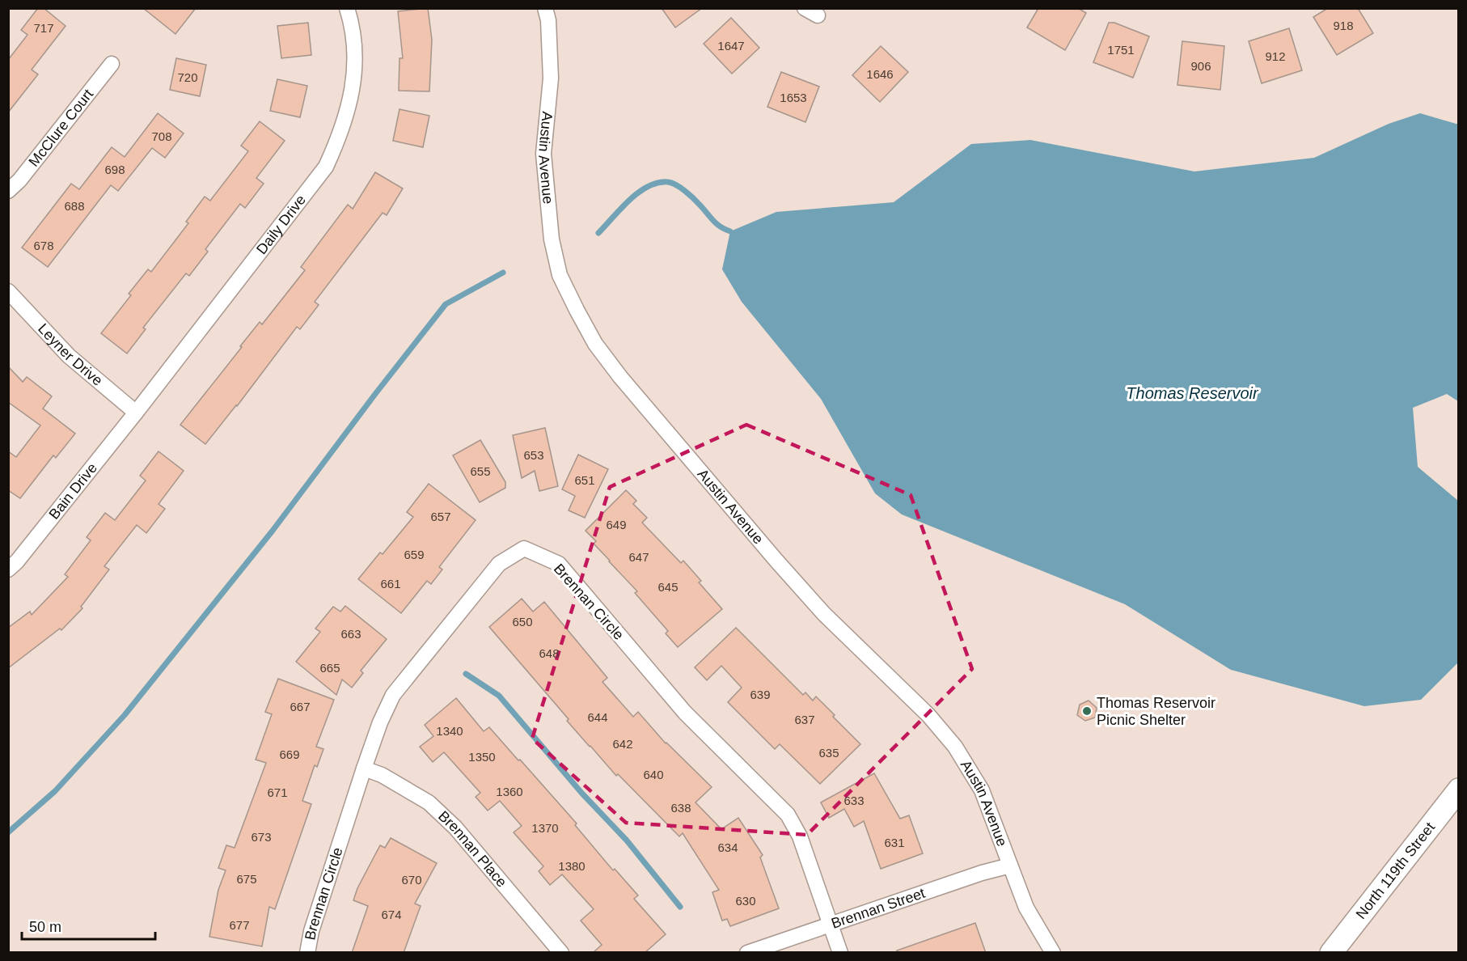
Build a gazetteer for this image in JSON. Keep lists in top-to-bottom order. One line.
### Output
{"streets":{"street":["McClure Court","Austin Avenue","Daily Drive","Leyner Drive","Bain Drive","Brennan Circle","Brennan Place","North 119th Street","Brennan Street"]},"crossings":[["Austin Avenue","Brennan Street"],["Daily Drive","Leyner Drive"],["Daily Drive","Bain Drive"],["Leyner Drive","Bain Drive"],["Brennan Circle","Brennan Place"],["Brennan Circle","Brennan Street"]],"water":["Thomas Reservoir"],"places":["Thomas Reservoir Picnic Shelter"],"house_numbers":["918","717","1647","1751","912","906","1646","720","1653","708","698","688","678","653","655","651","657","649","659","647","661","645","650","663","648","665","639","667","644","637","1340","642","635","669","1350","640","1360","671","633","638","1370","673","631","634","1380","675","670","630","674","677"],"scale_bar":"50 m"}
